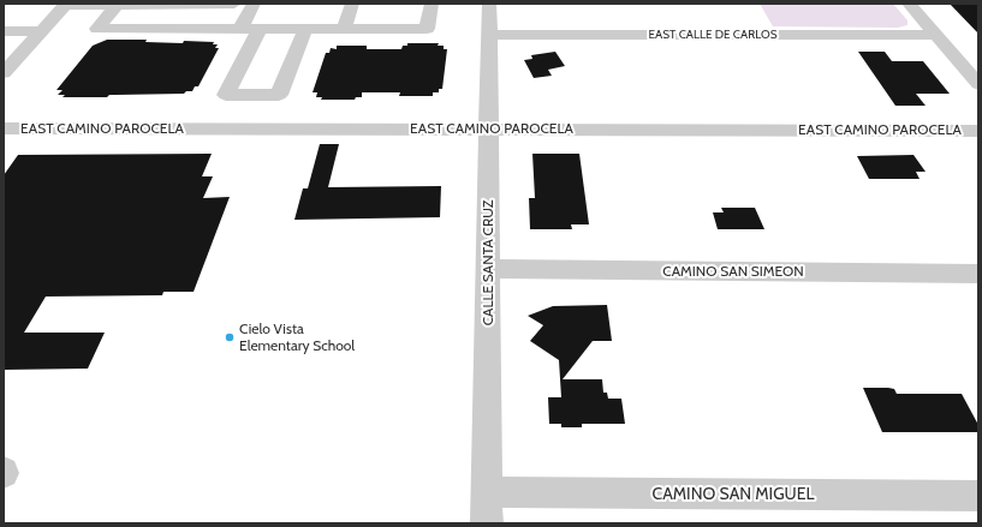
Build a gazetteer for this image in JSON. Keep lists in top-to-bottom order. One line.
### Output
{"streets":{"street":["EAST CALLE DE CARLOS","EAST CAMINO PAROCELA","CALLE SANTA CRUZ","CAMINO SAN SIMEON","CAMINO SAN MIGUEL"]},"crossings":[["EAST CALLE DE CARLOS","CALLE SANTA CRUZ"],["EAST CAMINO PAROCELA","CALLE SANTA CRUZ"],["CALLE SANTA CRUZ","CAMINO SAN SIMEON"],["CALLE SANTA CRUZ","CAMINO SAN MIGUEL"]],"places":["Cielo Vista Elementary School"]}
